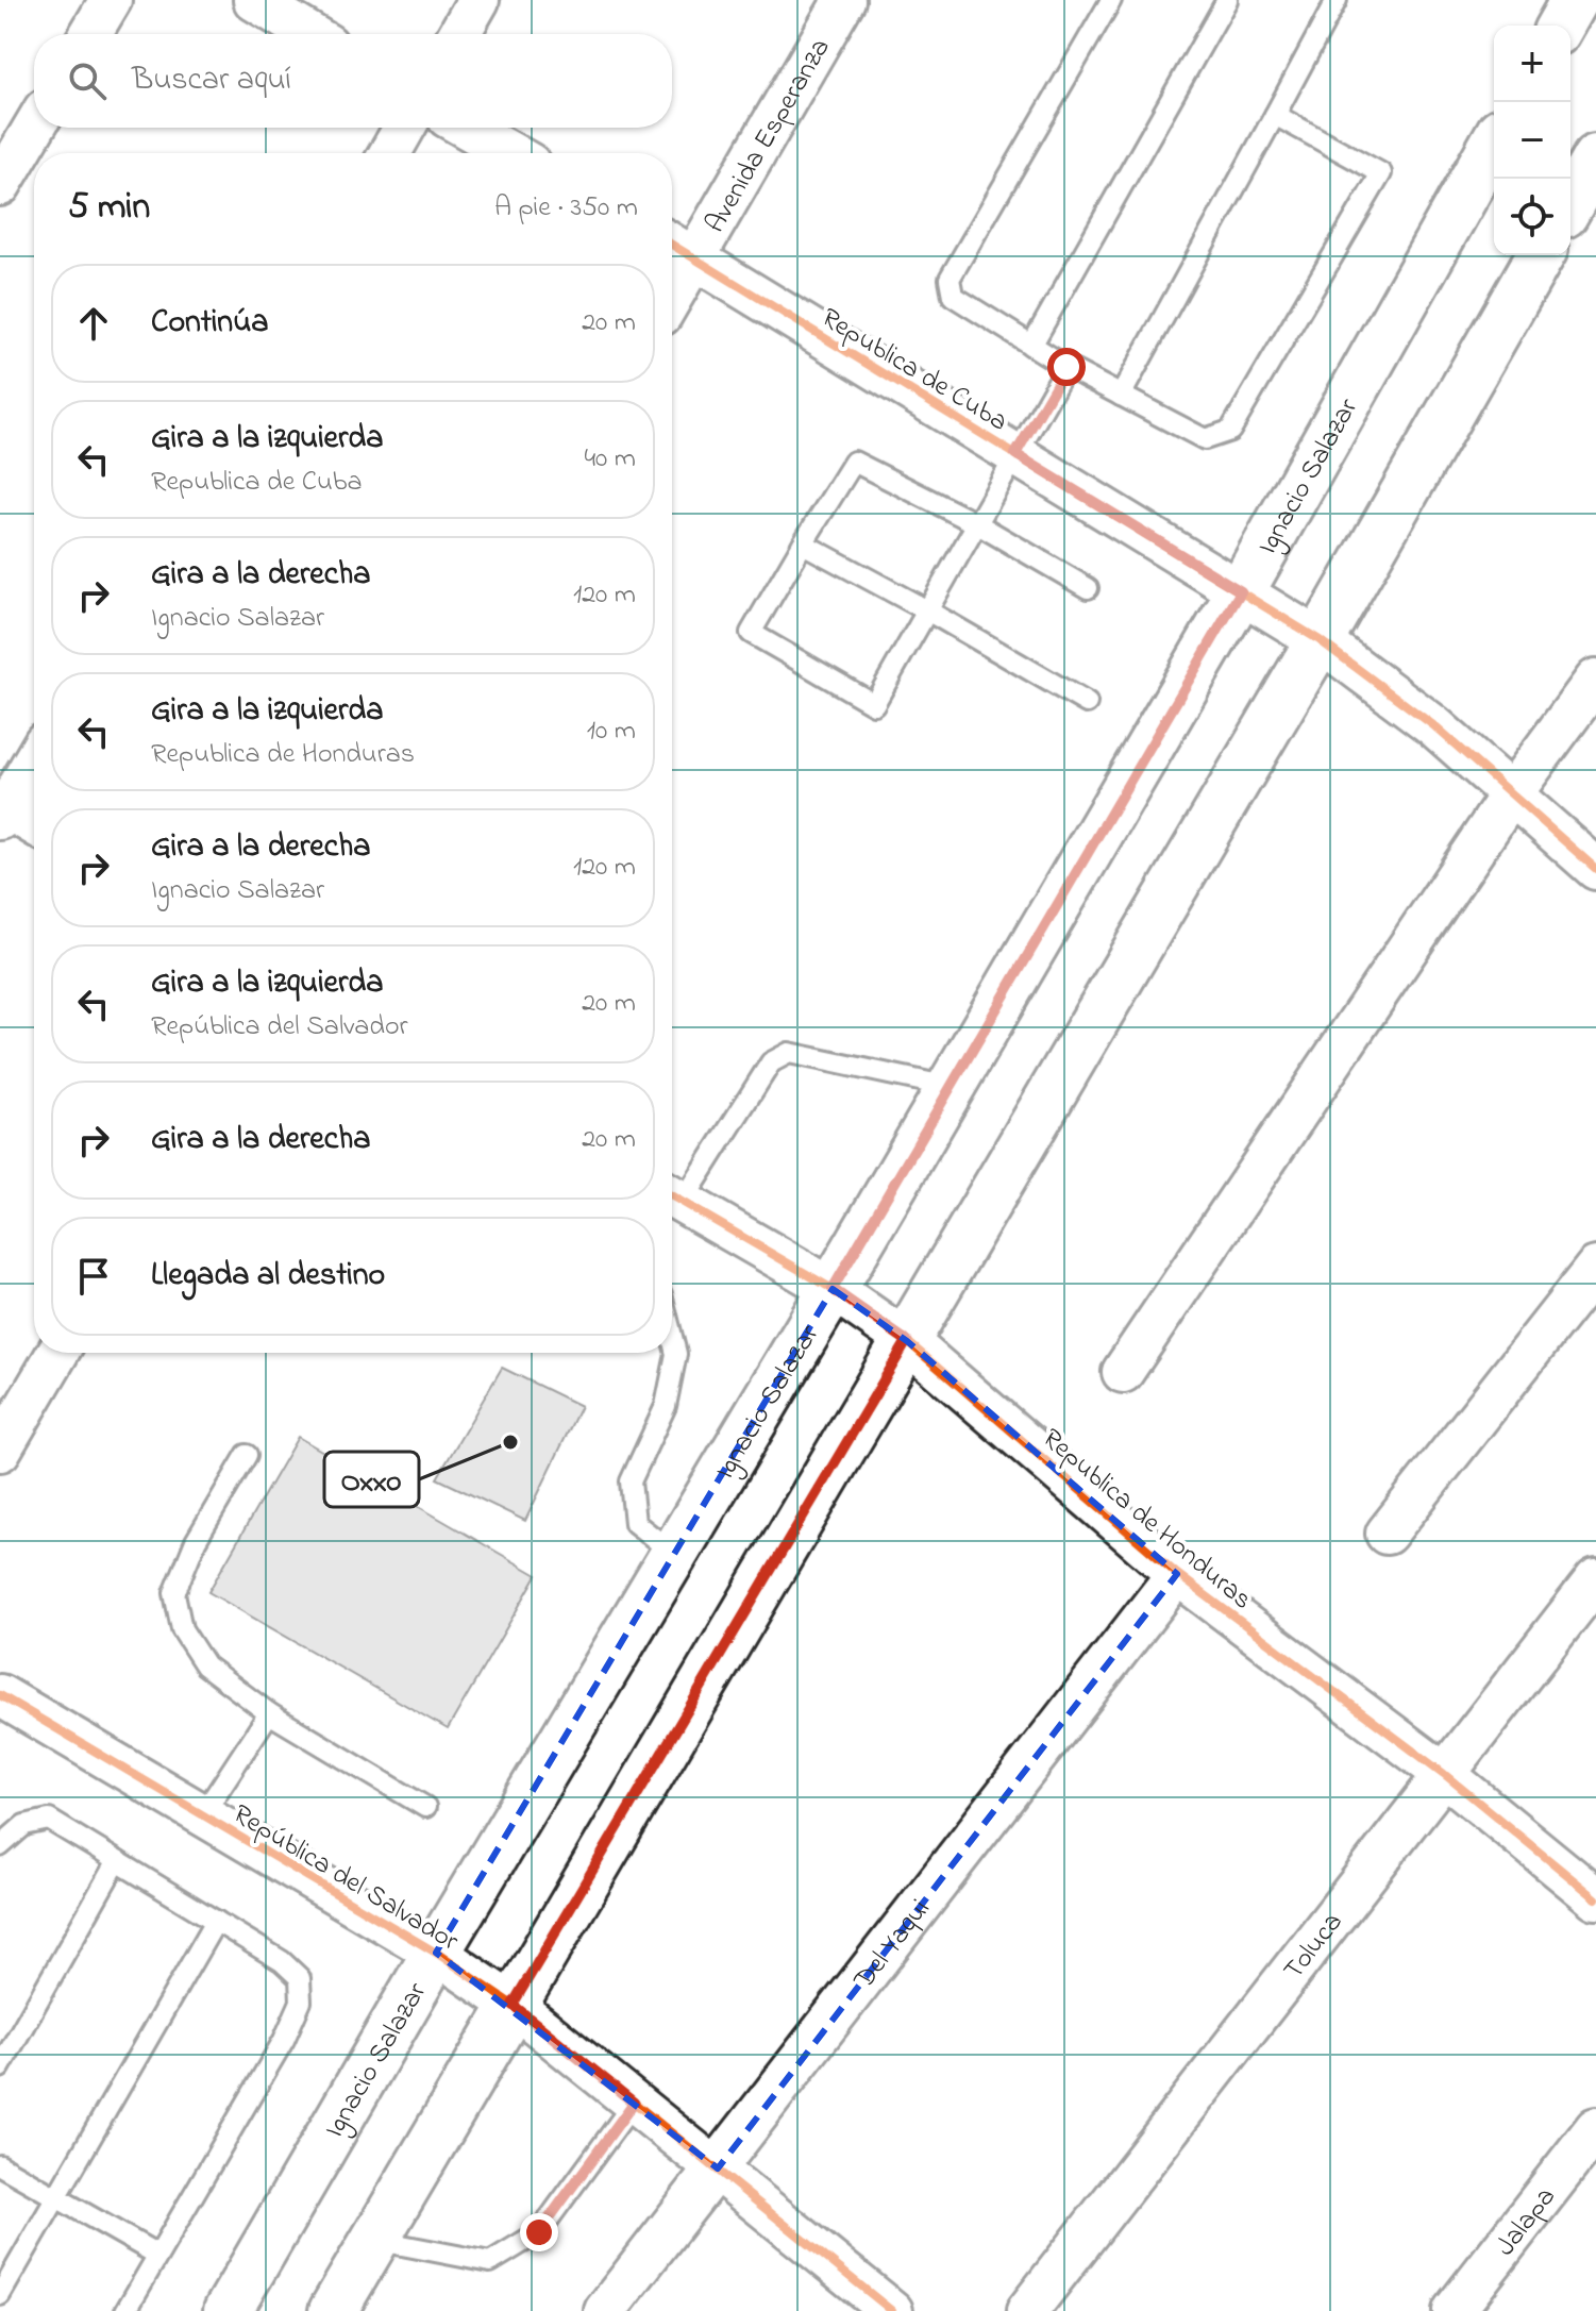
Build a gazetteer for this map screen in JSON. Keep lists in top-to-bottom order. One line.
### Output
{"streets":{"main road":["Ignacio Salazar"],"street":["Avenida Esperanza","Republica de Cuba","Republica de Honduras","República del Salvador","Del Yaqui","Toluca","Jalapa"]},"crossings":[["Avenida Esperanza","Republica de Cuba"],["Republica de Cuba","Ignacio Salazar"],["Ignacio Salazar","Republica de Honduras"],["Ignacio Salazar","República del Salvador"],["Republica de Honduras","Del Yaqui"],["Republica de Honduras","Toluca"],["República del Salvador","Del Yaqui"]],"places":["Oxxo"],"page":{"map_buttons":["+","−"],"search":"Buscar aquí","heading":["5 min","A pie · 350 m"],"list":[["Continúa","20 m"],["Gira a la izquierda","Republica de Cuba","40 m"],["Gira a la derecha","Ignacio Salazar","120 m"],["Gira a la izquierda","Republica de Honduras","10 m"],["Gira a la derecha","Ignacio Salazar","120 m"],["Gira a la izquierda","República del Salvador","20 m"],["Gira a la derecha","20 m"],"Llegada al destino"]}}
